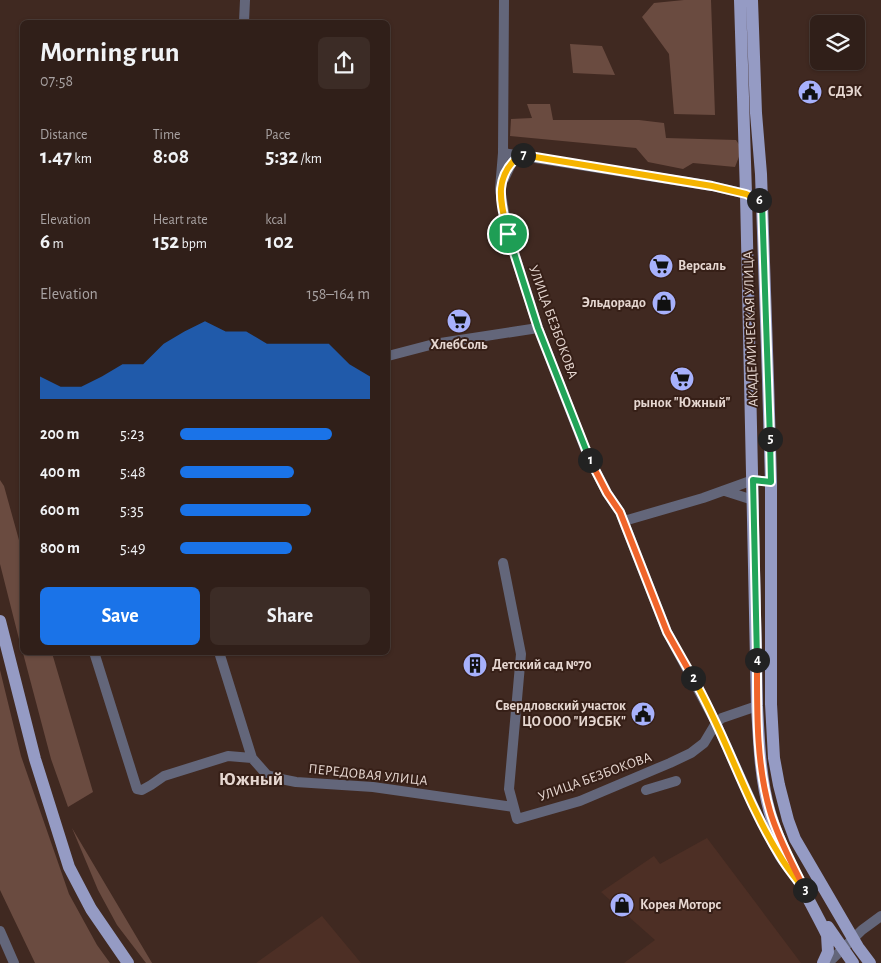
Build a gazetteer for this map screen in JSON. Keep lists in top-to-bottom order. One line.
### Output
{"streets":{"main road":["АКАДЕМИЧЕСКАЯ УЛИЦА"],"street":["УЛИЦА БЕЗБОКОВА","ПЕРЕДОВАЯ УЛИЦА"]},"crossings":[["УЛИЦА БЕЗБОКОВА","ПЕРЕДОВАЯ УЛИЦА"]],"districts":["Южный"],"places":{"public building":["СДЭК","Свердловский участок ЦО ООО \"ИЭСБК\""],"supermarket":["Версаль","ХлебСоль","рынок \"Южный\""],"shop":["Эльдорадо","Корея Моторс"],"building":["Детский сад №70"]},"page":{"heading":["Morning run","07:58"],"stats":[["Distance","1.47 km"],["Time","8:08"],["Pace","5:32 /km"],["Elevation","6 m"],["Heart rate","152 bpm"],["kcal","102"]],"pins":["7","6","5","1","4","2","3"],"chart":["Elevation","158–164 m"],"list":[{"name":"200 m","note":"5:23"},{"name":"400 m","note":"5:48"},{"name":"600 m","note":"5:35"},{"name":"800 m","note":"5:49"}],"buttons":["Save","Share"]}}
